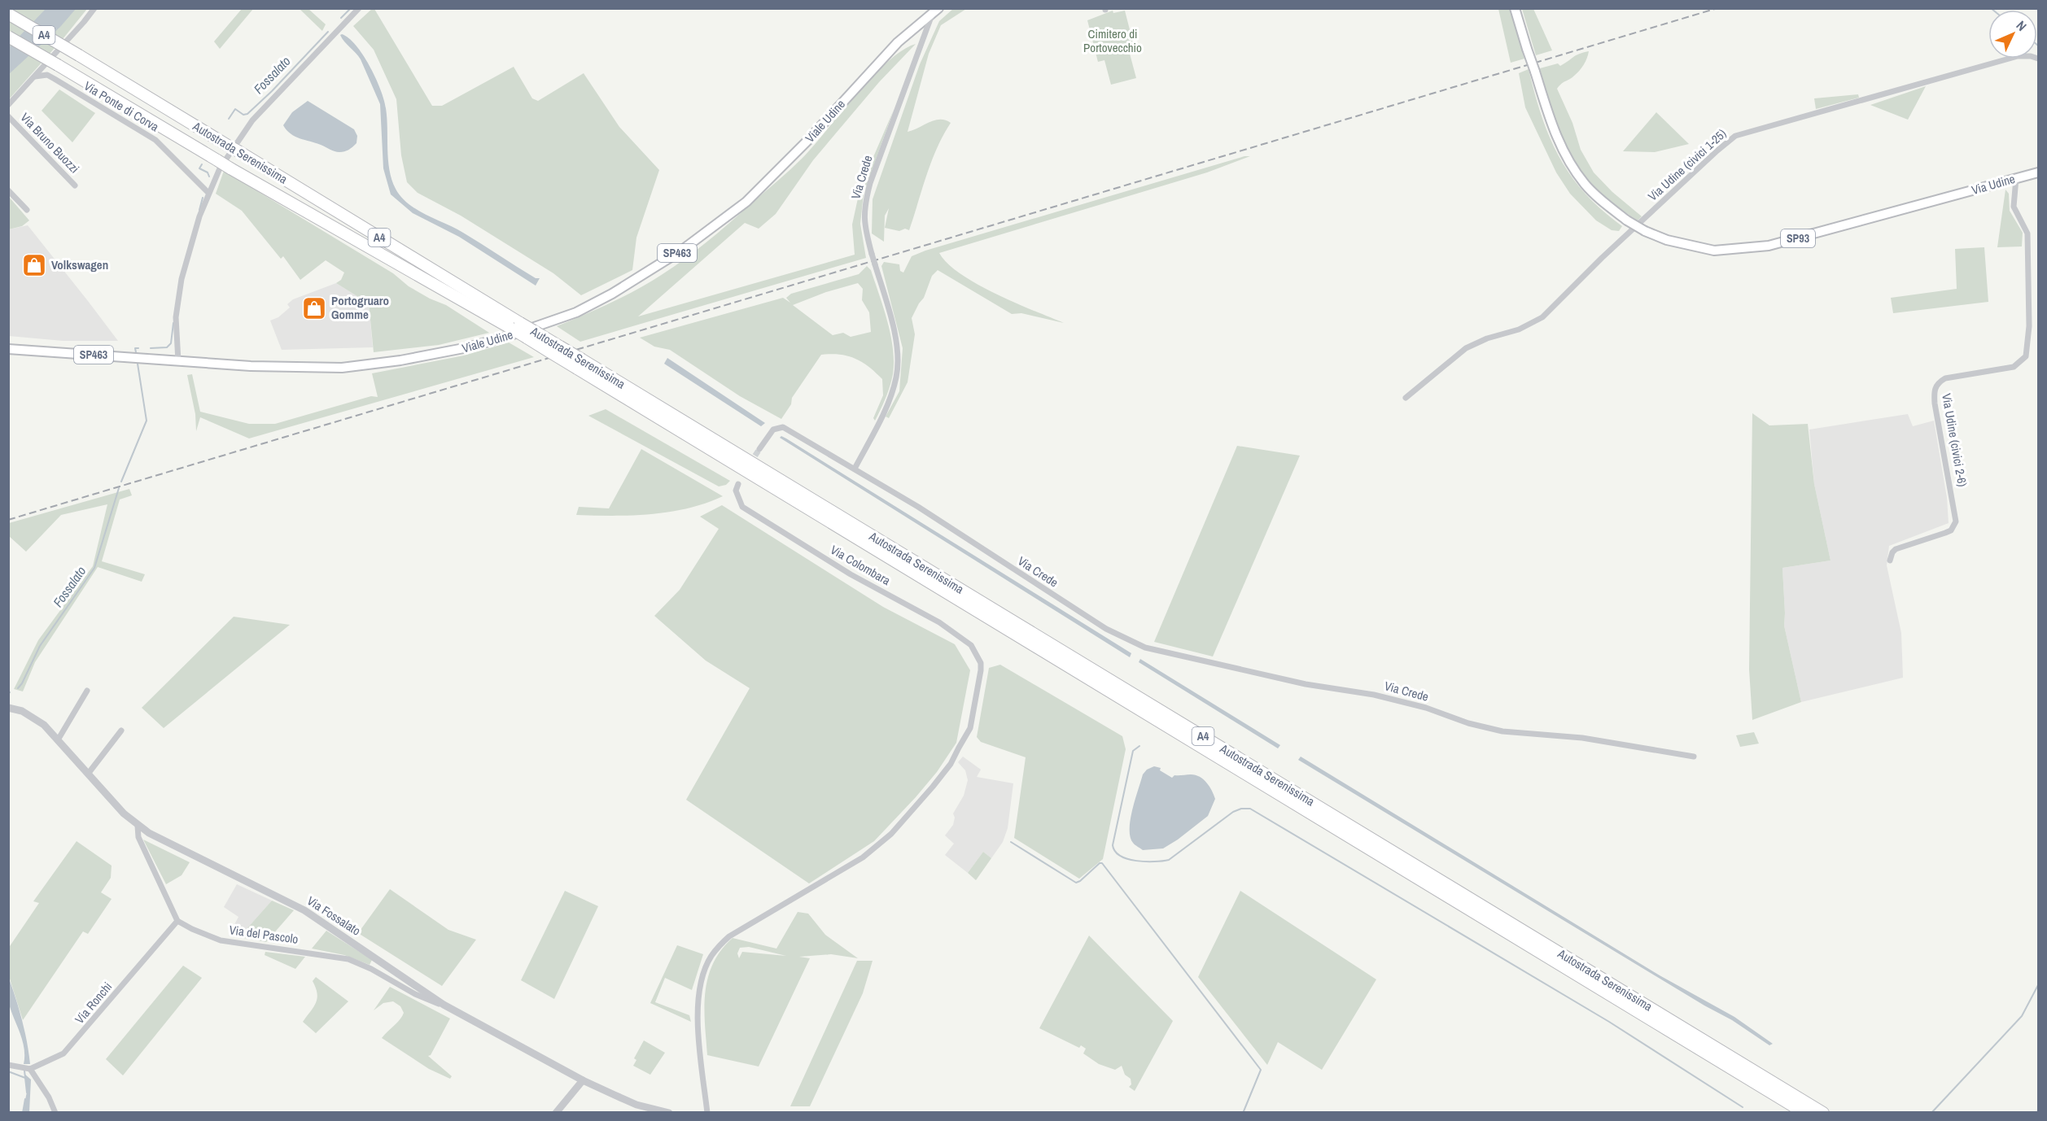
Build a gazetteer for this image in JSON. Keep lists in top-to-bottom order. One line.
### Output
{"streets":{"highway":["A4","Autostrada Serenissima"],"main road":["Viale Udine","Via Udine","SP93","SP463"],"street":["Via Ponte di Corva","Via Bruno Buozzi","Via Udine (civici 1-25)","Via Crede","Via Udine (civici 2-6)","Via Colombara","Via Fossalato","Via del Pascolo","Via Ronchi"]},"crossings":[["Viale Udine","Via Crede"],["Via Udine","Via Udine (civici 2-6)"],["Via Fossalato","Via del Pascolo"],["Via del Pascolo","Via Ronchi"]],"water":["Fossalato"],"parks":["Cimitero di Portovecchio"],"places":{"shop":["Volkswagen","Portogruaro Gomme"]},"north":"top right"}
